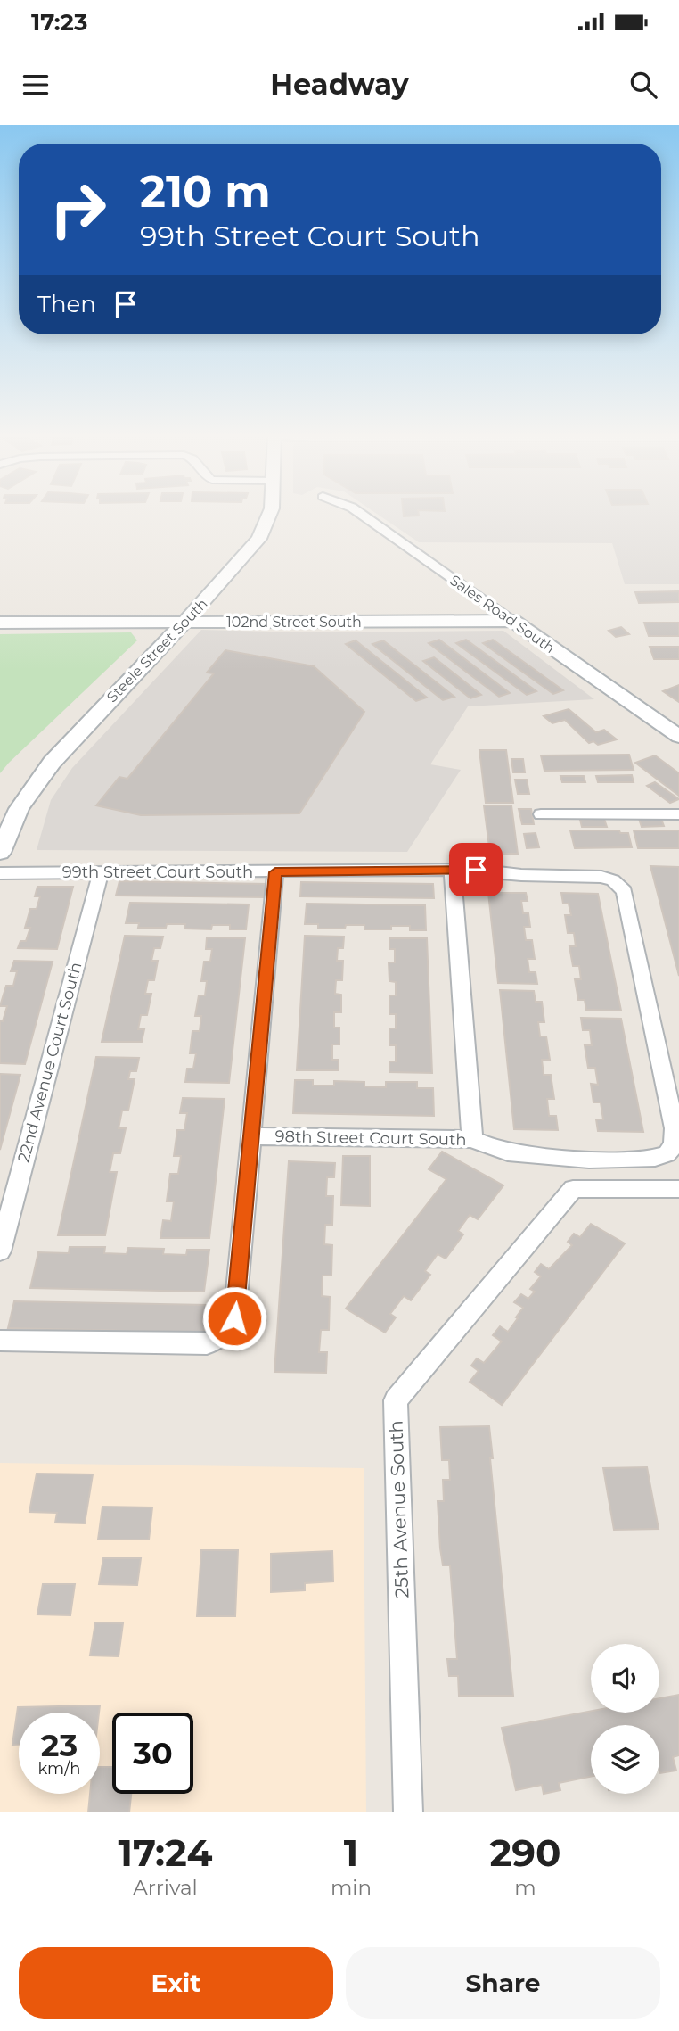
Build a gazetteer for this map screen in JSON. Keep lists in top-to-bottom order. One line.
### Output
{"streets":{"main road":["Sales Road South","102nd Street South","Steele Street South"],"street":["99th Street Court South","22nd Avenue Court South","98th Street Court South","25th Avenue South"]},"crossings":[["Sales Road South","102nd Street South"],["102nd Street South","Steele Street South"],["99th Street Court South","22nd Avenue Court South"],["99th Street Court South","98th Street Court South"]],"page":{"status":"17:23","header":"Headway","turn":["210 m","99th Street Court South"],"then":"Then","speed":"23 km/h","limit":"30","eta":["17:24","Arrival","1","min","290","m"],"buttons":["Exit","Share"]}}
